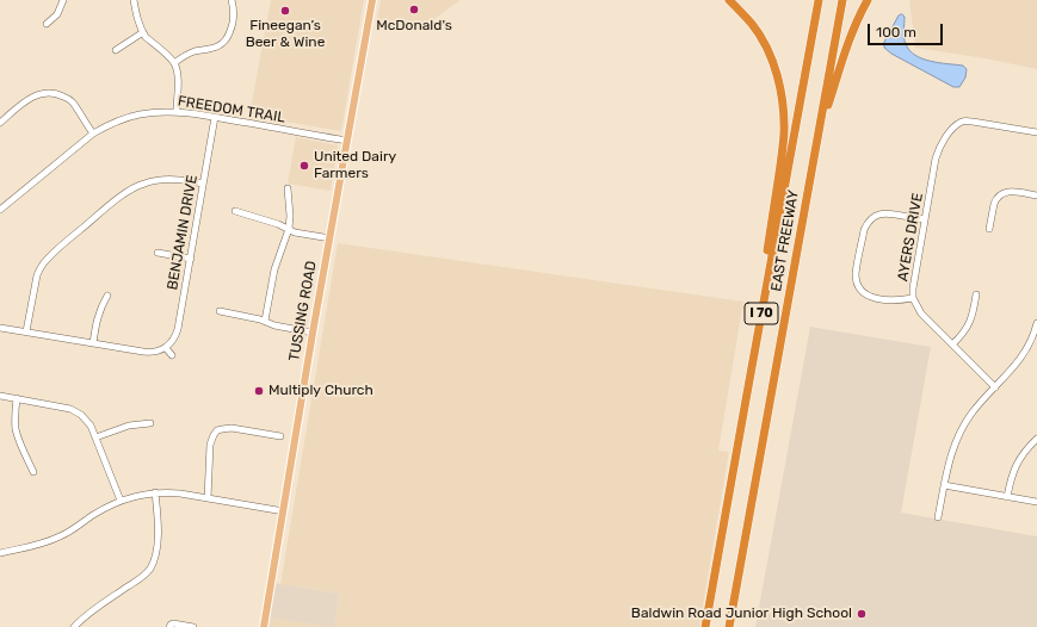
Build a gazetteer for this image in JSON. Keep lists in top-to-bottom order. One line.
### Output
{"streets":{"highway":["EAST FREEWAY","I 70"],"main road":["TUSSING ROAD"],"street":["FREEDOM TRAIL","BENJAMIN DRIVE","AYERS DRIVE"]},"crossings":[["FREEDOM TRAIL","BENJAMIN DRIVE"],["FREEDOM TRAIL","TUSSING ROAD"]],"places":["McDonald's","Fineegan’s Beer & Wine","United Dairy Farmers","Multiply Church","Baldwin Road Junior High School"],"scale_bar":"100 m"}
